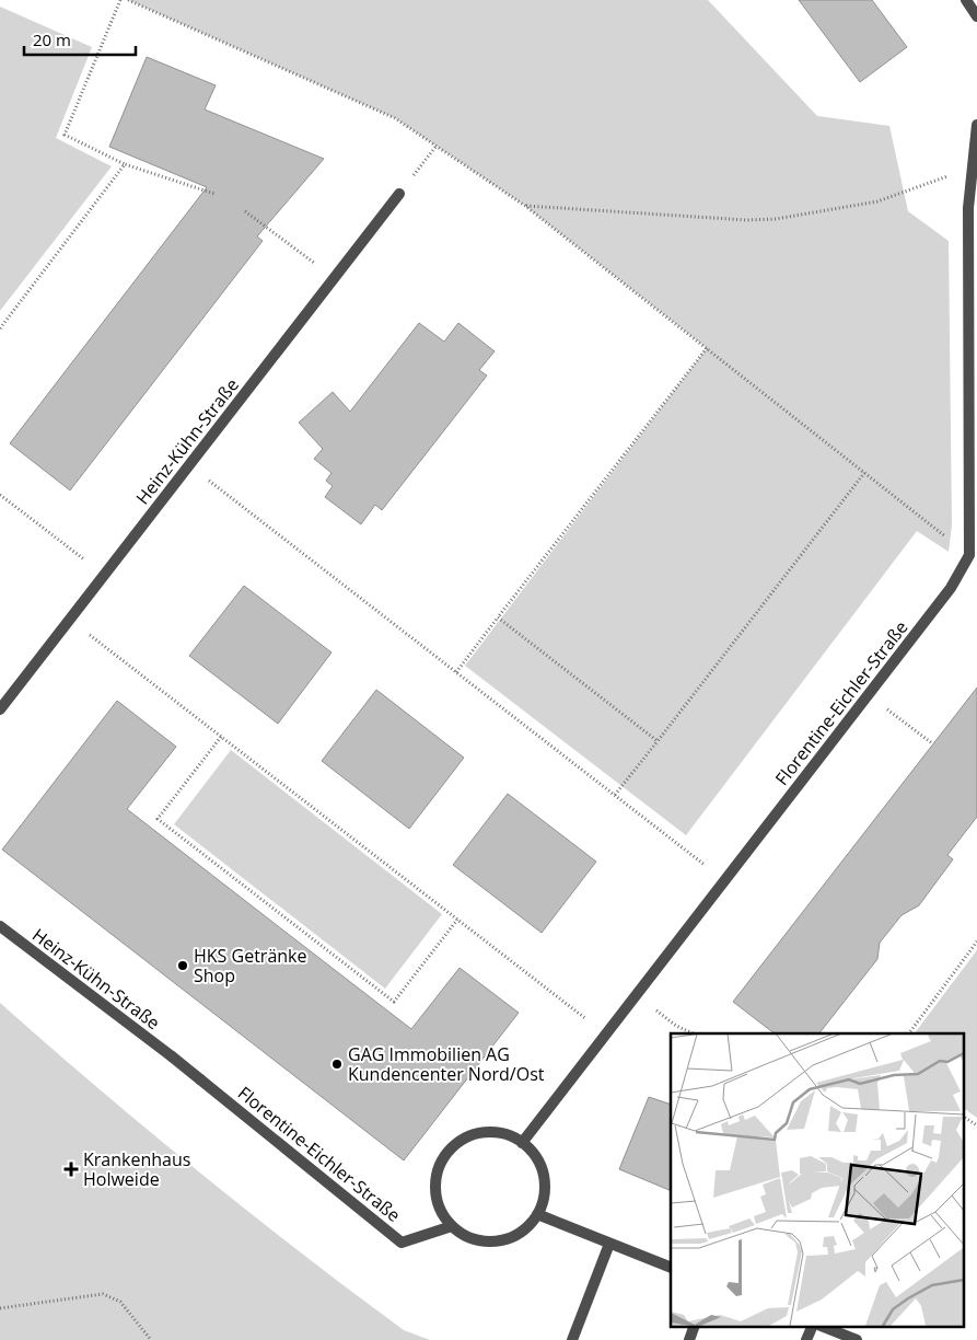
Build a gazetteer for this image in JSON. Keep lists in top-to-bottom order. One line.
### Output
{"streets":{"street":["Heinz-Kühn-Straße","Florentine-Eichler-Straße"]},"crossings":[["Heinz-Kühn-Straße","Florentine-Eichler-Straße"]],"places":{"other":["HKS Getränke Shop","GAG Immobilien AG Kundencenter Nord/Ost"],"health":["Krankenhaus Holweide"]},"scale_bar":"20 m"}
